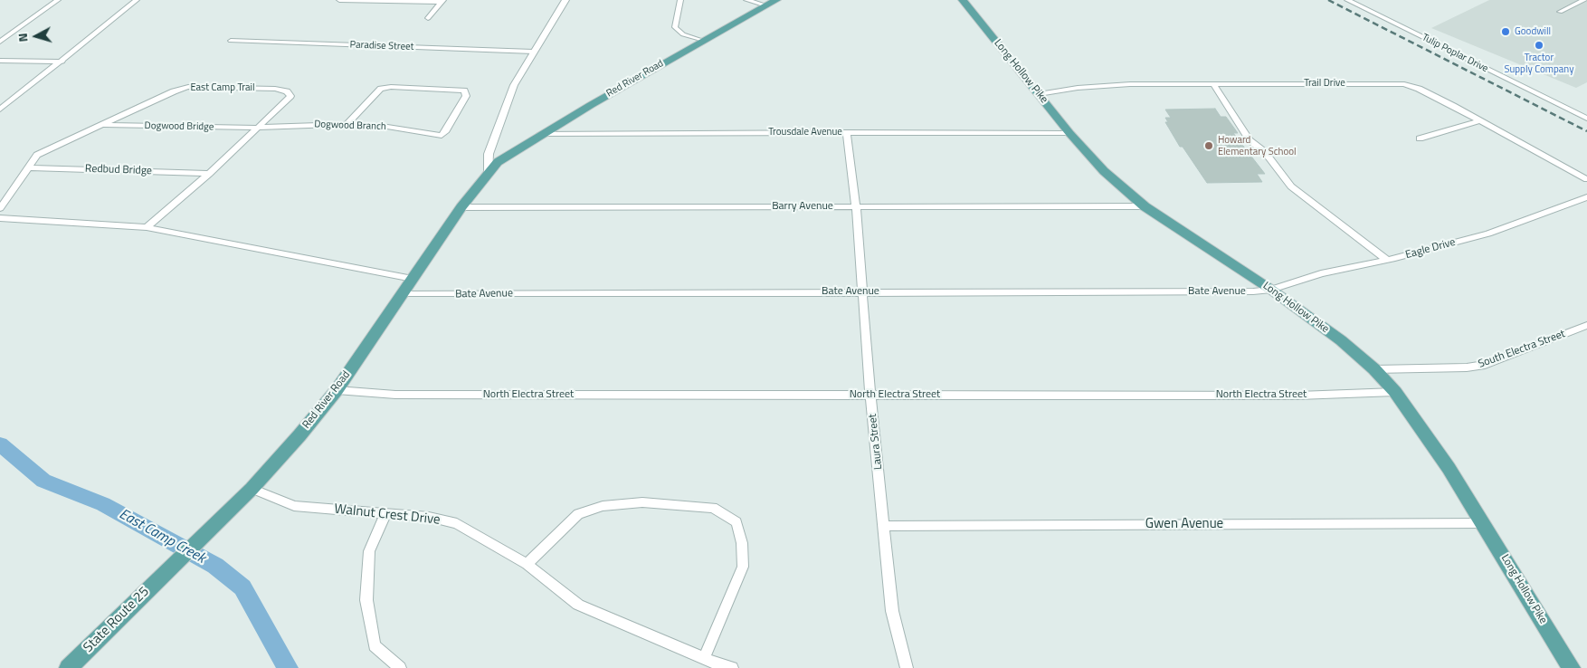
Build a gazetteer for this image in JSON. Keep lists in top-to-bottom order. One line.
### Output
{"streets":{"main road":["Long Hollow Pike","Red River Road","State Route 25"],"street":["Paradise Street","Tulip Poplar Drive","Trail Drive","East Camp Trail","Dogwood Branch","Dogwood Bridge","Trousdale Avenue","Redbud Bridge","Barry Avenue","Eagle Drive","Bate Avenue","South Electra Street","North Electra Street","Laura Street","Walnut Crest Drive","Gwen Avenue"]},"crossings":[["Long Hollow Pike","Trail Drive"],["Long Hollow Pike","Trousdale Avenue"],["Long Hollow Pike","Barry Avenue"],["Long Hollow Pike","Eagle Drive"],["Long Hollow Pike","Bate Avenue"],["Long Hollow Pike","South Electra Street"],["Long Hollow Pike","North Electra Street"],["Long Hollow Pike","Gwen Avenue"],["Red River Road","Trousdale Avenue"],["Red River Road","Barry Avenue"],["Red River Road","Bate Avenue"],["Red River Road","North Electra Street"],["Red River Road","Walnut Crest Drive"],["Red River Road","State Route 25"],["East Camp Trail","Dogwood Branch"],["East Camp Trail","Dogwood Bridge"],["East Camp Trail","Redbud Bridge"],["Dogwood Branch","Dogwood Bridge"],["Trousdale Avenue","Laura Street"],["Barry Avenue","Laura Street"],["Eagle Drive","Bate Avenue"],["Bate Avenue","Laura Street"],["North Electra Street","Laura Street"],["Laura Street","Gwen Avenue"]],"water":["East Camp Creek"],"places":["Goodwill","Tractor Supply Company","Howard Elementary School"],"north":"left"}
